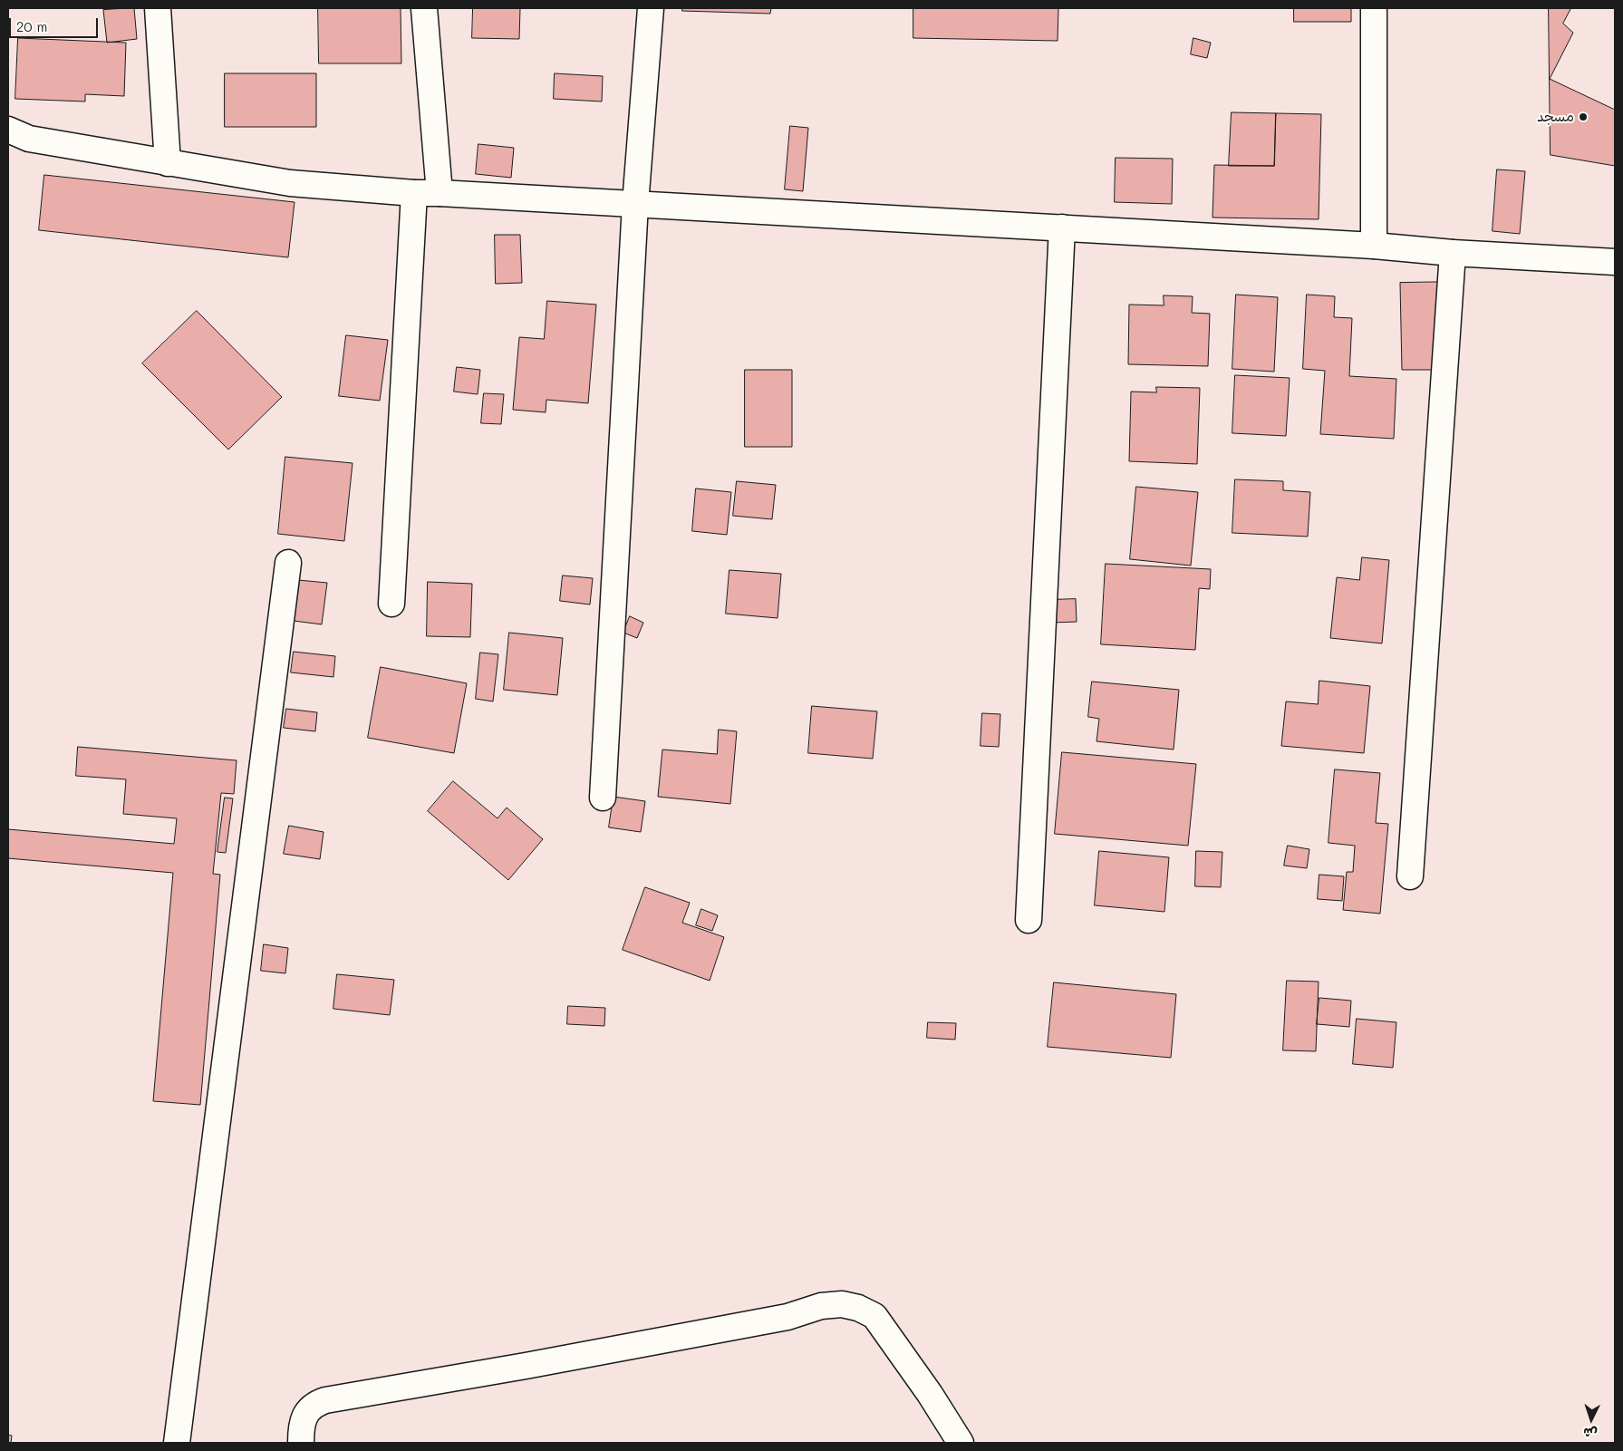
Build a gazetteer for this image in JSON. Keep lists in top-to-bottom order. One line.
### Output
{"places":["مسجد"],"scale_bar":"20 m","north":"bottom"}
